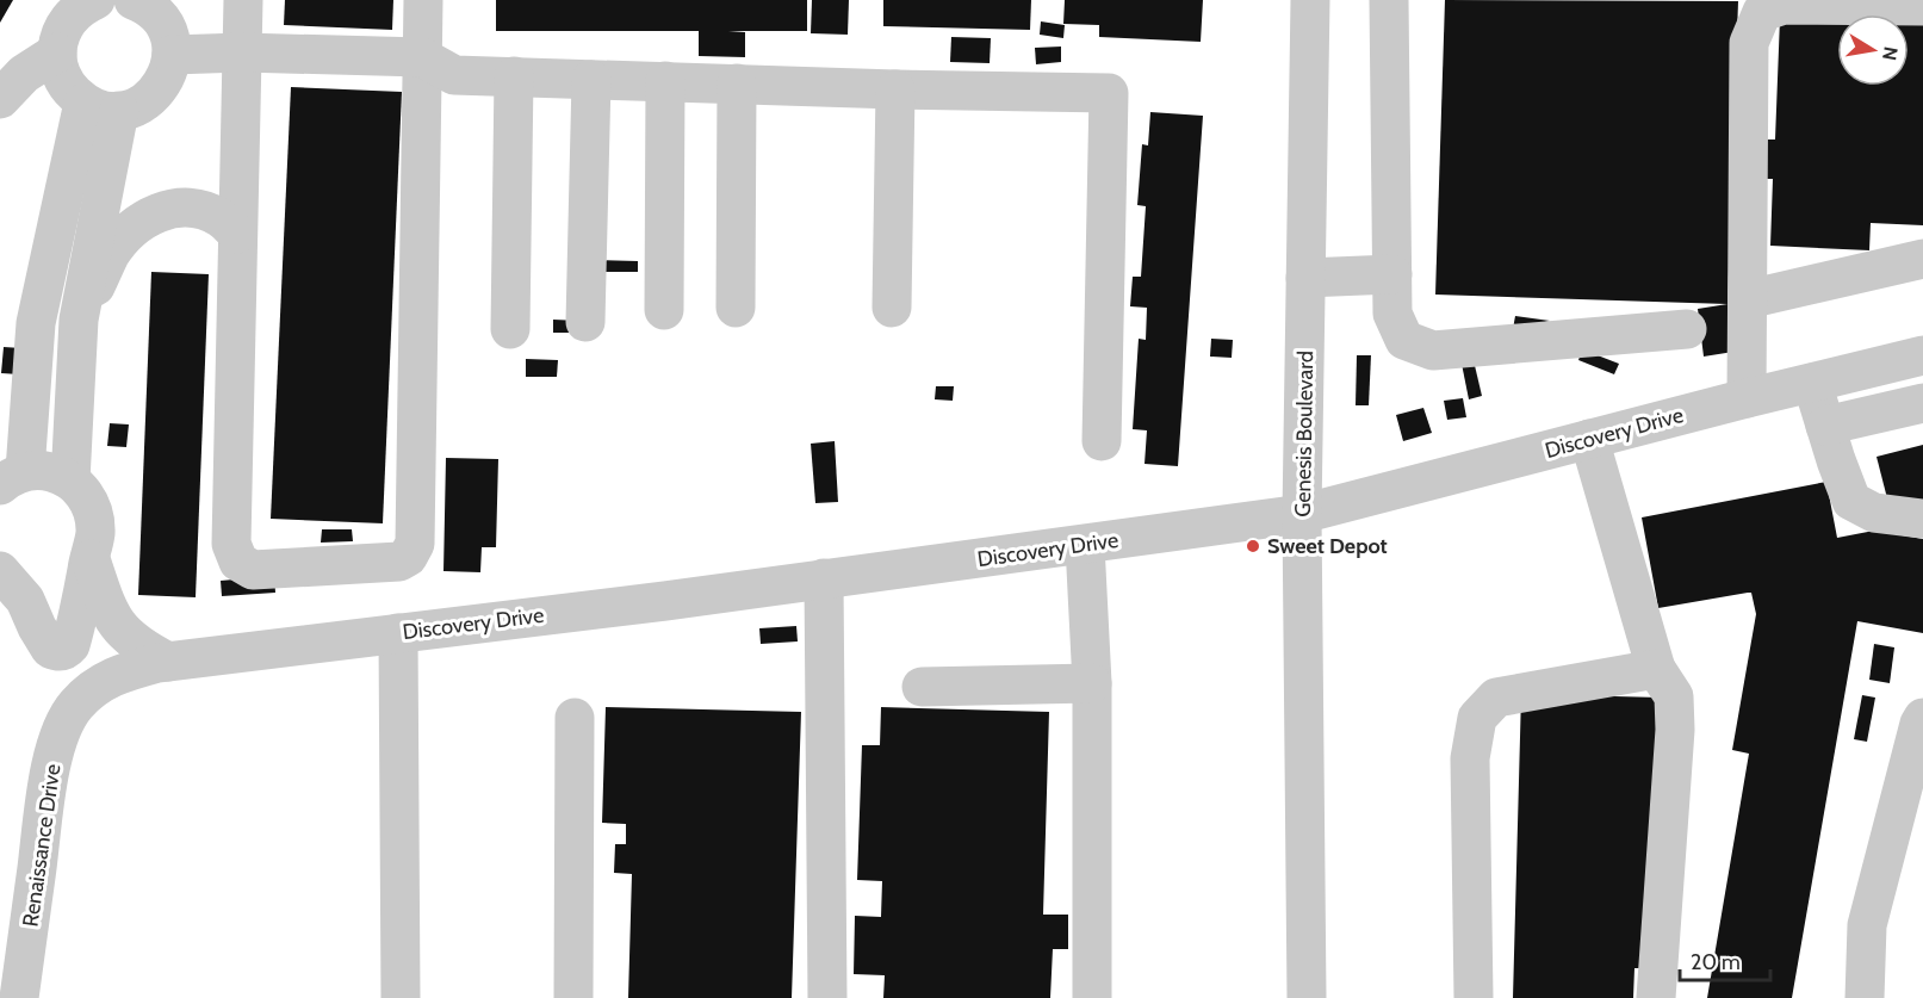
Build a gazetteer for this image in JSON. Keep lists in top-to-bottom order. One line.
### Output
{"streets":{"street":["Discovery Drive","Genesis Boulevard","Renaissance Drive"]},"crossings":[["Discovery Drive","Genesis Boulevard"],["Discovery Drive","Renaissance Drive"]],"places":["Sweet Depot"],"scale_bar":"20 m","north":"right"}
